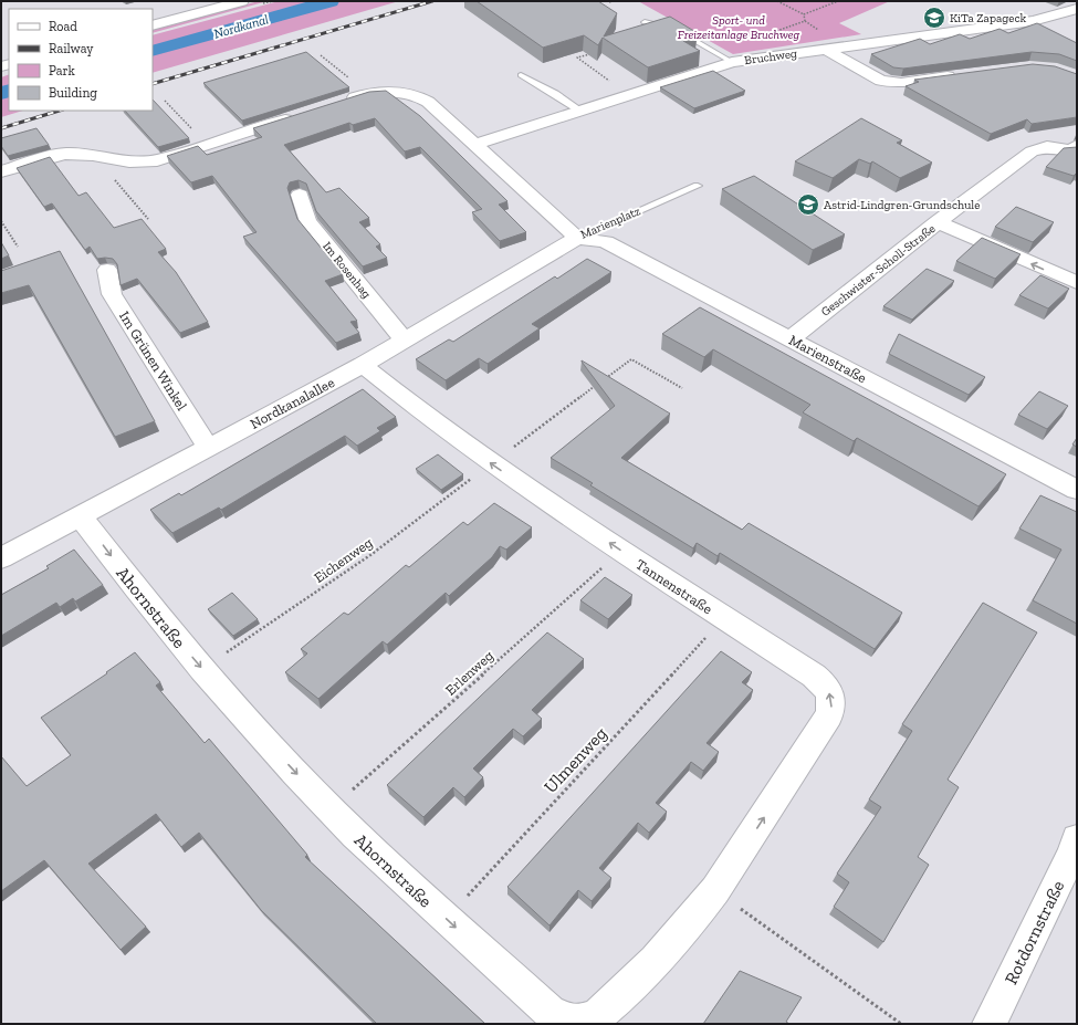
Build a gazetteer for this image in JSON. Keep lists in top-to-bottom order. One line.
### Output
{"streets":{"street":["Bruchweg","Marienplatz","Im Rosenhag","Geschwister-Scholl-Straße","Marienstraße","Im Grünen Winkel","Nordkanalallee","Tannenstraße","Ahornstraße","Rotdornstraße"],"path":["Eichenweg","Erlenweg","Ulmenweg"]},"crossings":[["Bruchweg","Marienplatz"],["Marienplatz","Marienstraße"],["Marienplatz","Nordkanalallee"],["Im Rosenhag","Nordkanalallee"],["Geschwister-Scholl-Straße","Marienstraße"],["Marienstraße","Nordkanalallee"],["Im Grünen Winkel","Nordkanalallee"],["Nordkanalallee","Tannenstraße"],["Nordkanalallee","Ahornstraße"],["Eichenweg","Tannenstraße"],["Eichenweg","Ahornstraße"],["Tannenstraße","Ahornstraße"],["Tannenstraße","Erlenweg"],["Tannenstraße","Ulmenweg"],["Ahornstraße","Erlenweg"],["Ahornstraße","Ulmenweg"]],"water":["Nordkanal"],"parks":["Sport- und Freizeitanlage Bruchweg"],"places":{"school or university":["KiTa Zapageck","Astrid-Lindgren-Grundschule"]},"legend":["Road","Railway","Park","Building"]}
